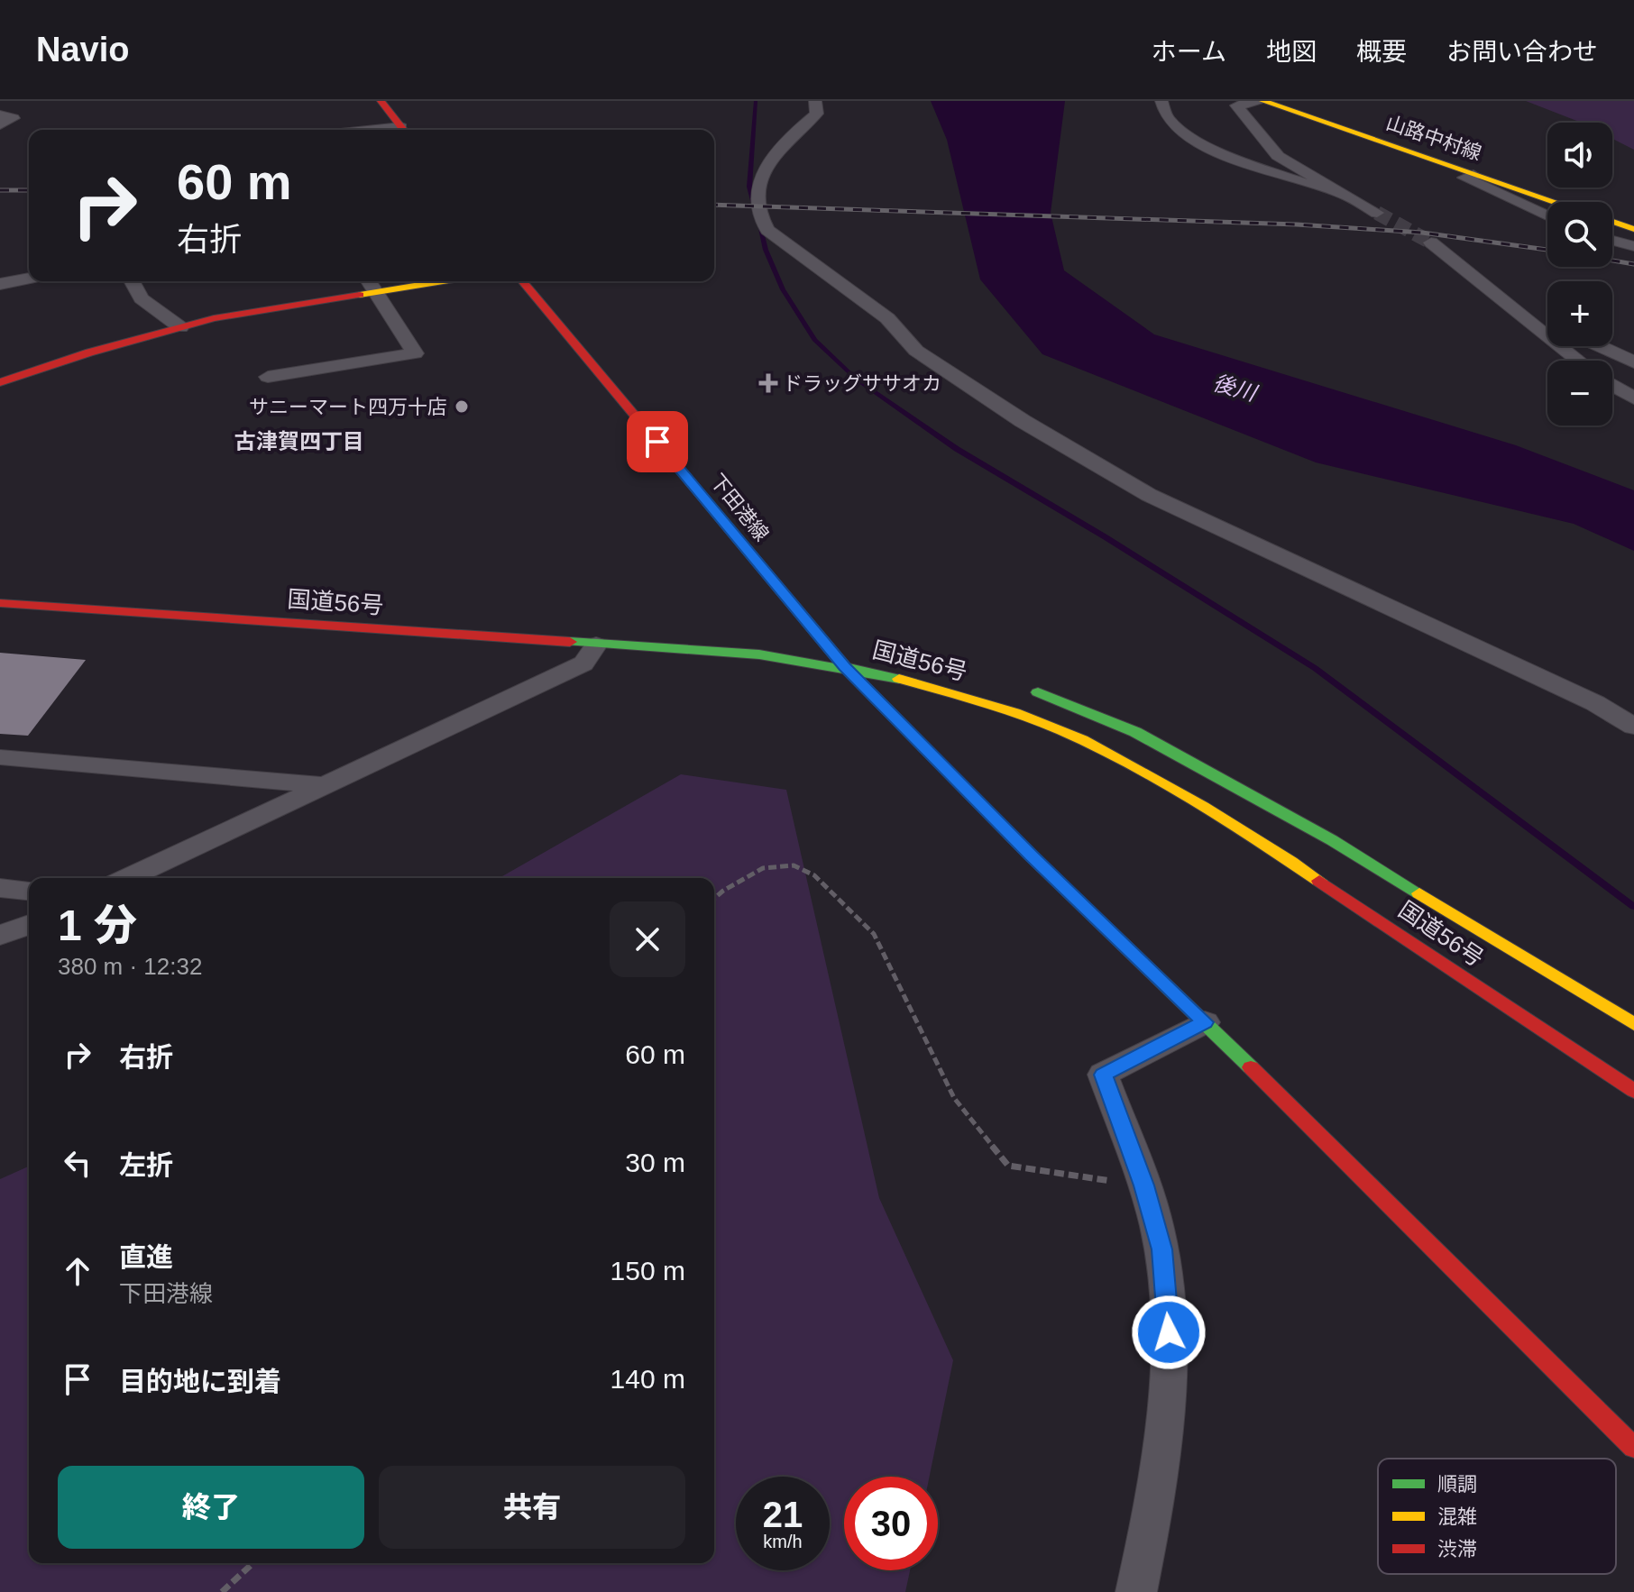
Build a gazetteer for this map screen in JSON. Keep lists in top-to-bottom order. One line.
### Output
{"streets":{"main road":["山路中村線","下田港線","国道56号"]},"crossings":[["下田港線","国道56号"]],"districts":["古津賀四丁目"],"water":["後川"],"places":{"health":["ドラッグササオカ"],"other":["サニーマート四万十店"]},"legend":["順調","混雑","渋滞"],"page":{"header":"Navio","nav":["ホーム","地図","概要","お問い合わせ"],"map_buttons":["+","−"],"turn":["60 m","右折"],"heading":["1 分","380 m · 12:32"],"list":[{"name":"右折","value":"60 m"},{"name":"左折","value":"30 m"},{"name":"直進","note":"下田港線","value":"150 m"},{"name":"目的地に到着","value":"140 m"}],"buttons":["終了","共有"],"speed":"21 km/h","limit":"30"}}
